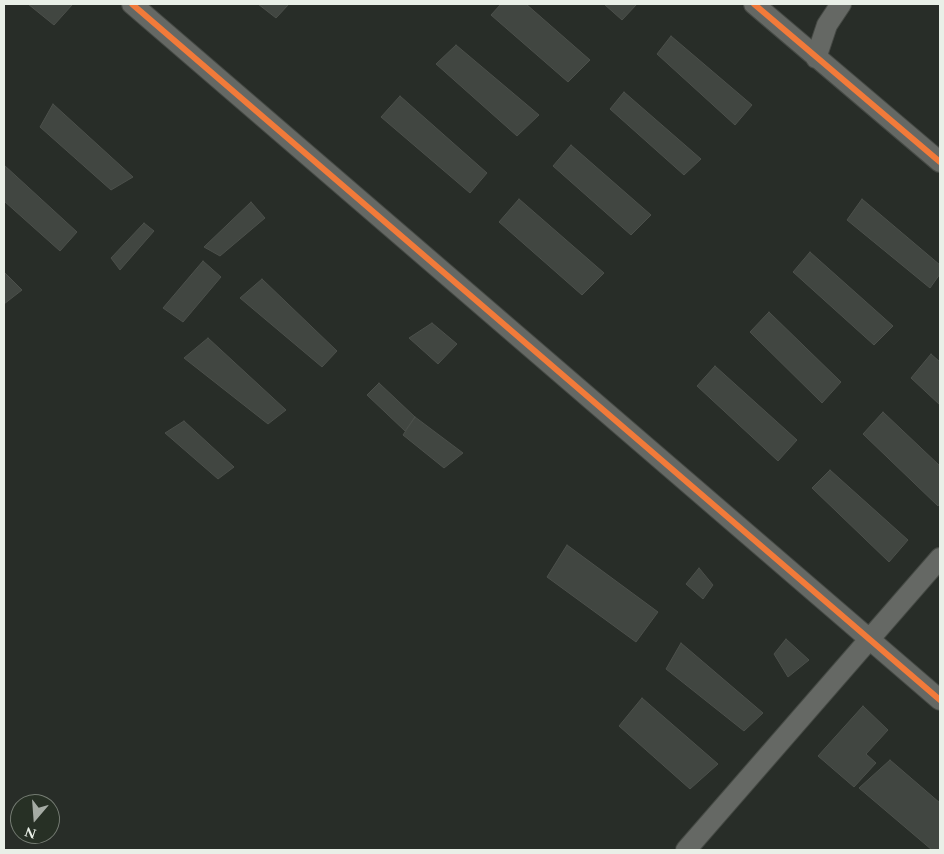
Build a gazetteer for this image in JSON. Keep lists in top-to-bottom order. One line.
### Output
{"north":"bottom"}
